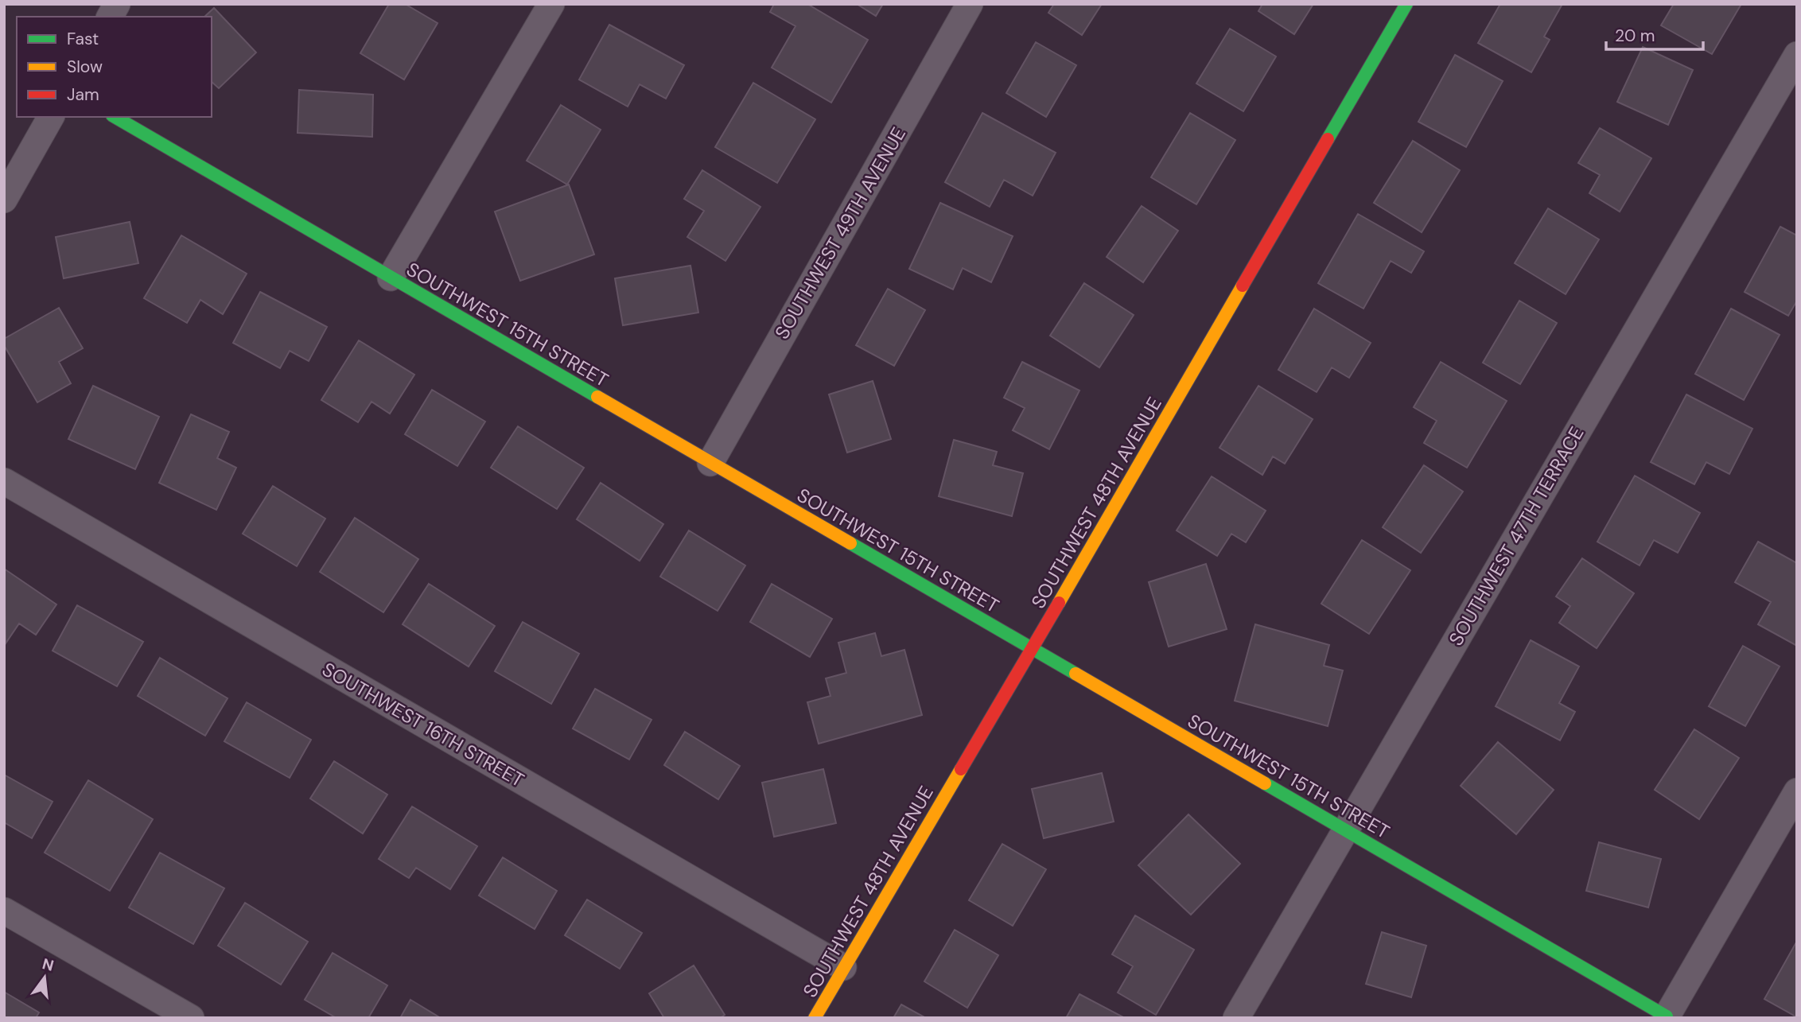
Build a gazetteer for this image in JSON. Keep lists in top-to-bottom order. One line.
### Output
{"streets":{"street":["SOUTHWEST 49TH AVENUE","SOUTHWEST 15TH STREET","SOUTHWEST 48TH AVENUE","SOUTHWEST 47TH TERRACE","SOUTHWEST 16TH STREET"]},"crossings":[["SOUTHWEST 49TH AVENUE","SOUTHWEST 15TH STREET"],["SOUTHWEST 15TH STREET","SOUTHWEST 48TH AVENUE"],["SOUTHWEST 15TH STREET","SOUTHWEST 47TH TERRACE"],["SOUTHWEST 48TH AVENUE","SOUTHWEST 16TH STREET"]],"legend":["Fast","Slow","Jam"],"scale_bar":"20 m","north":"top"}
